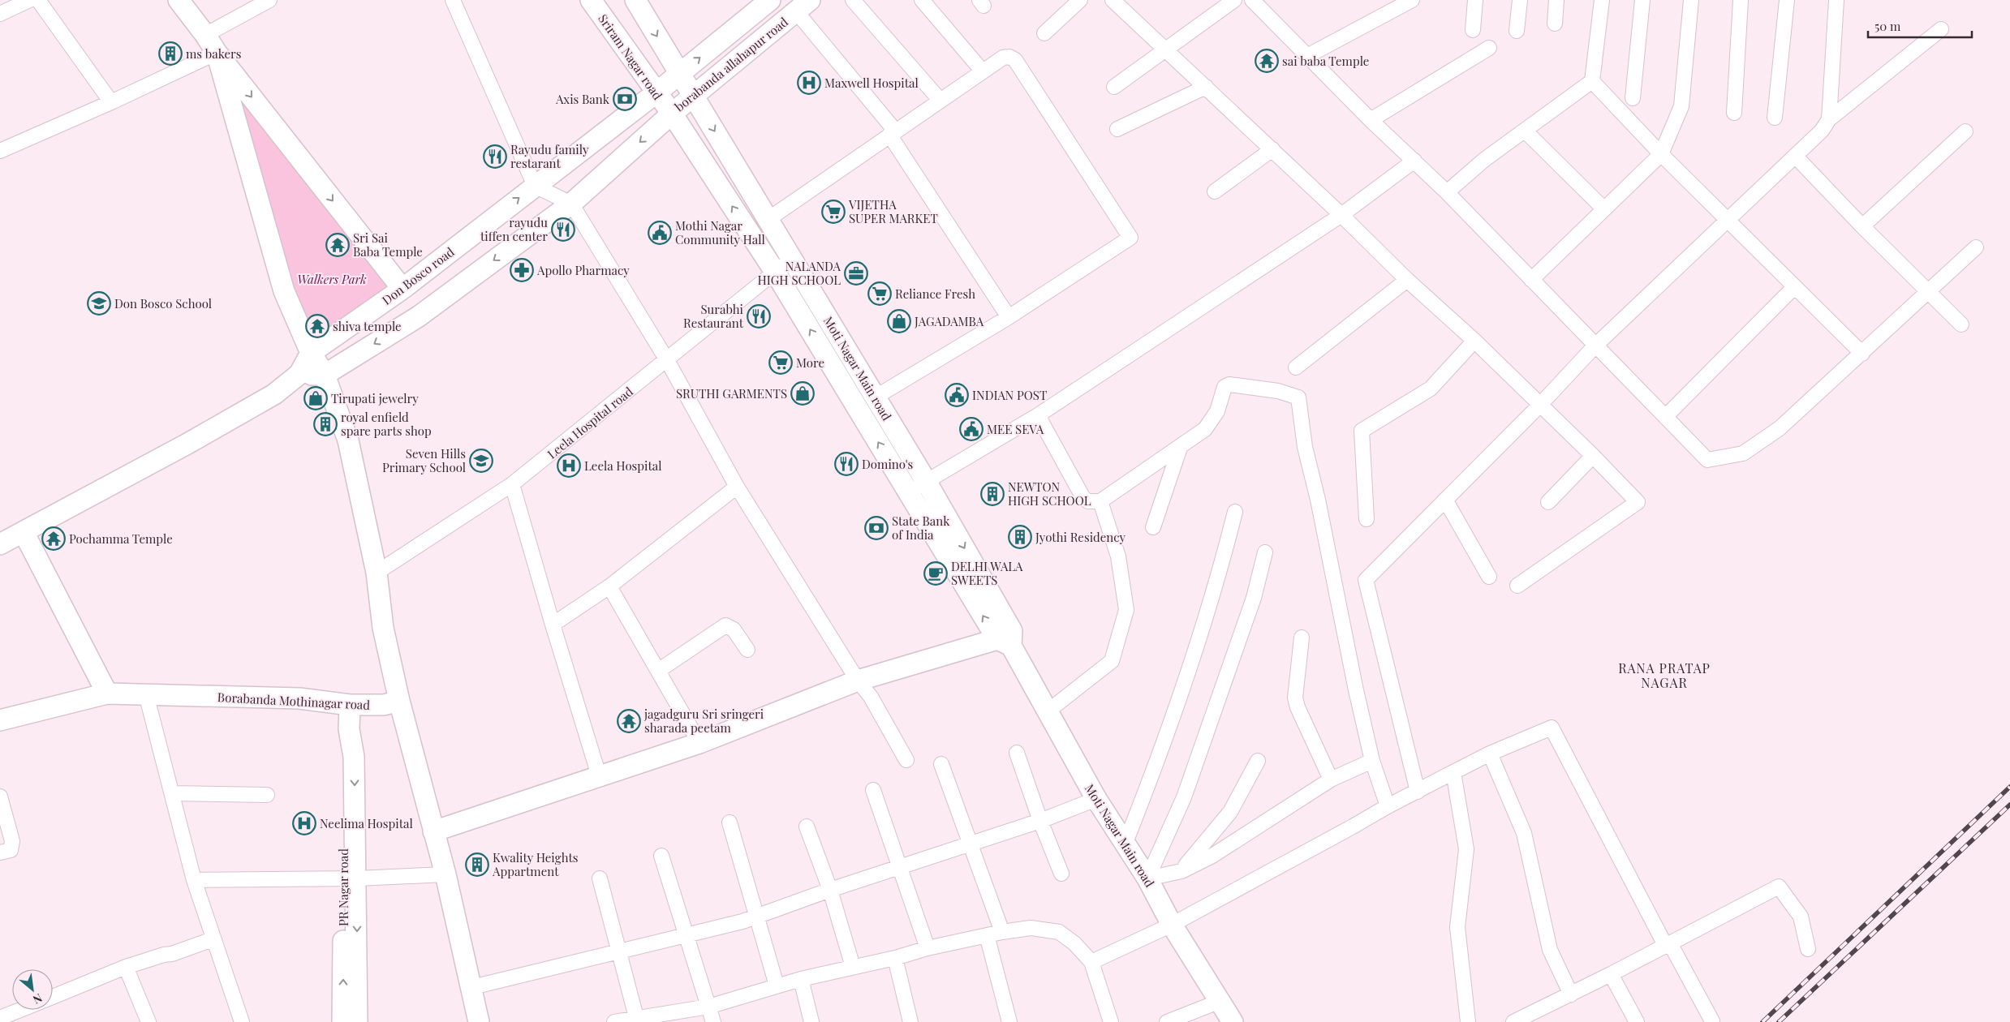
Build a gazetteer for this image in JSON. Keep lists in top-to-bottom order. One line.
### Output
{"streets":{"street":["Sriram Nagar road","borabanda allahapur road","Don Bosco road","Moti Nagar Main road","Leela Hospital road","Borabanda Mothinagar road","PR Nagar road"]},"crossings":[["Sriram Nagar road","borabanda allahapur road"],["Sriram Nagar road","Don Bosco road"],["Sriram Nagar road","Moti Nagar Main road"],["borabanda allahapur road","Don Bosco road"],["borabanda allahapur road","Moti Nagar Main road"],["Moti Nagar Main road","Leela Hospital road"],["Borabanda Mothinagar road","PR Nagar road"]],"districts":["RANA PRATAP NAGAR"],"parks":["Walkers Park"],"places":{"building":["ms bakers","royal enfield spare parts shop","NEWTON HIGH SCHOOL","Jyothi Residency","Kwality Heights Appartment"],"temple":["sai baba Temple","Sri Sai Baba Temple","shiva temple","Pochamma Temple","jagadguru Sri sringeri sharada peetam"],"hospital":["Maxwell Hospital","Leela Hospital","Neelima Hospital"],"bank":["Axis Bank","State Bank of India"],"restaurant":["Rayudu family restarant","rayudu tiffen center","Surabhi Restaurant","Domino's"],"supermarket":["VIJETHA SUPER MARKET","Reliance Fresh","More"],"public building":["Mothi Nagar Community Hall","INDIAN POST","MEE SEVA"],"pharmacy":["Apollo Pharmacy"],"office":["NALANDA HIGH SCHOOL"],"school or university":["Don Bosco School","Seven Hills Primary School"],"shop":["JAGADAMBA","SRUTHI GARMENTS","Tirupati jewelry"],"cafe":["DELHI WALA SWEETS"]},"scale_bar":"50 m","north":"bottom right"}
